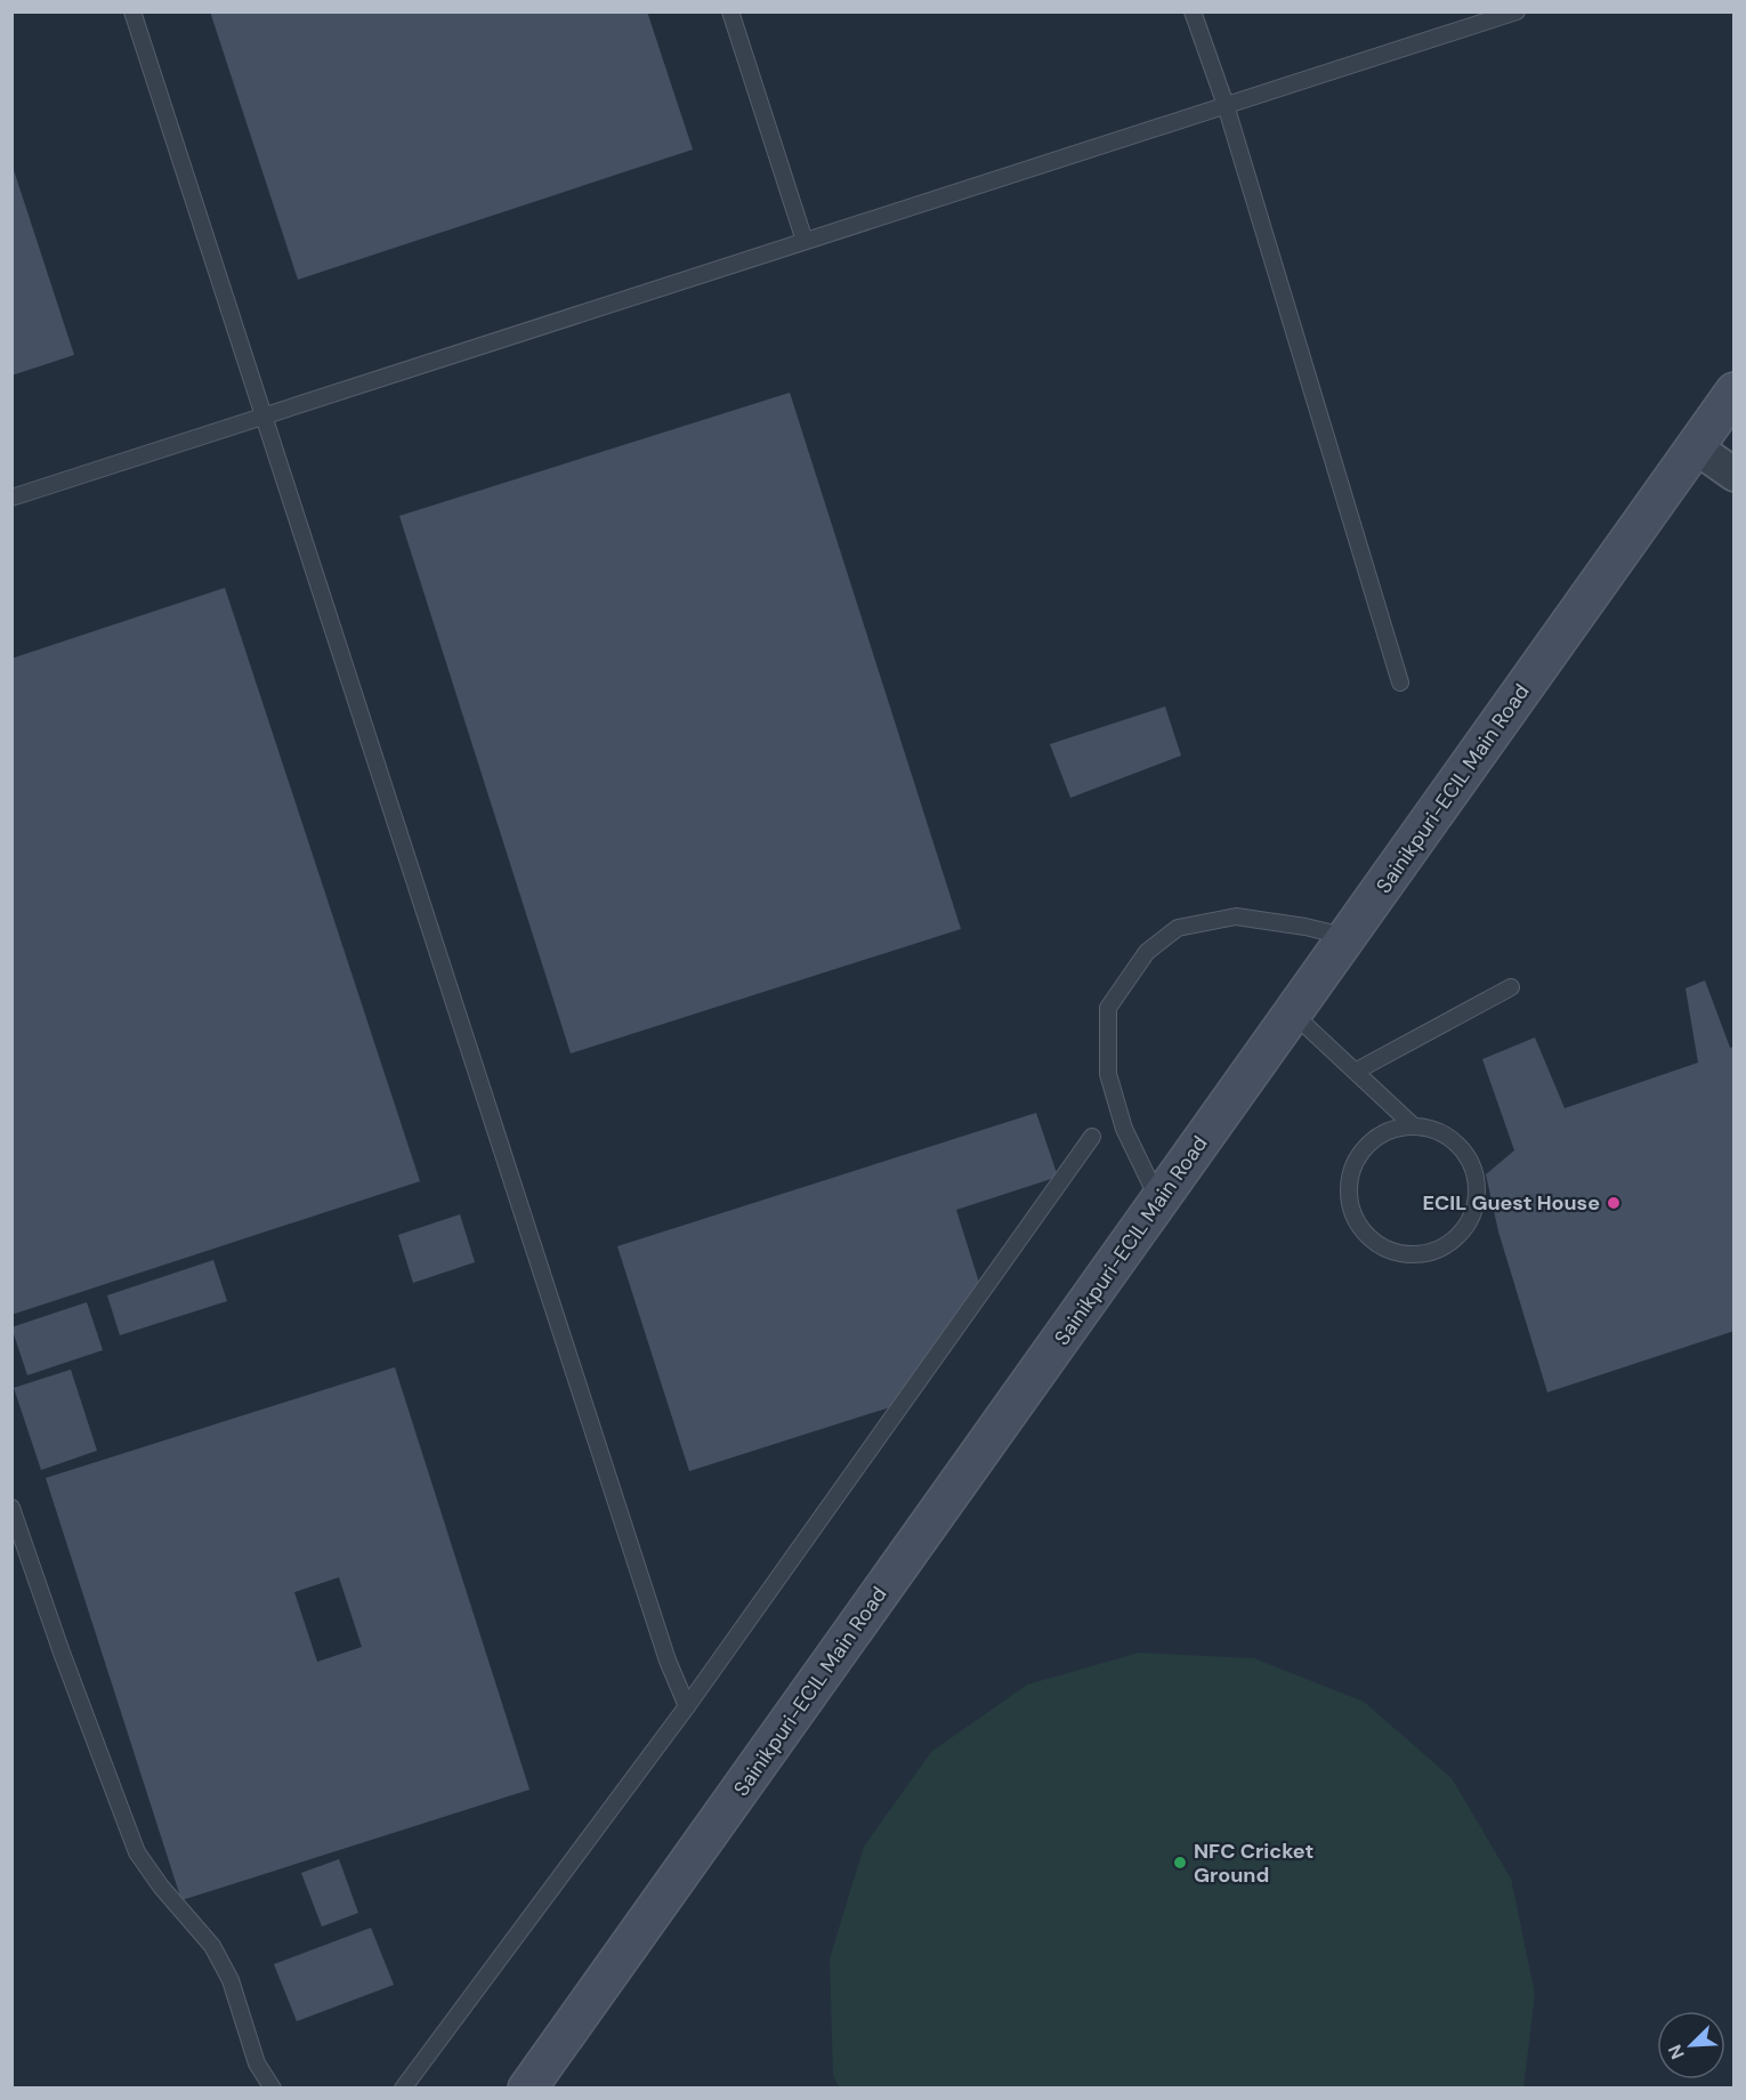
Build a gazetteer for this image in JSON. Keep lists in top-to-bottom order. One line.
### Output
{"streets":{"street":["Sainikpuri-ECIL Main Road"]},"places":["ECIL Guest House","NFC Cricket Ground"],"north":"bottom left"}
